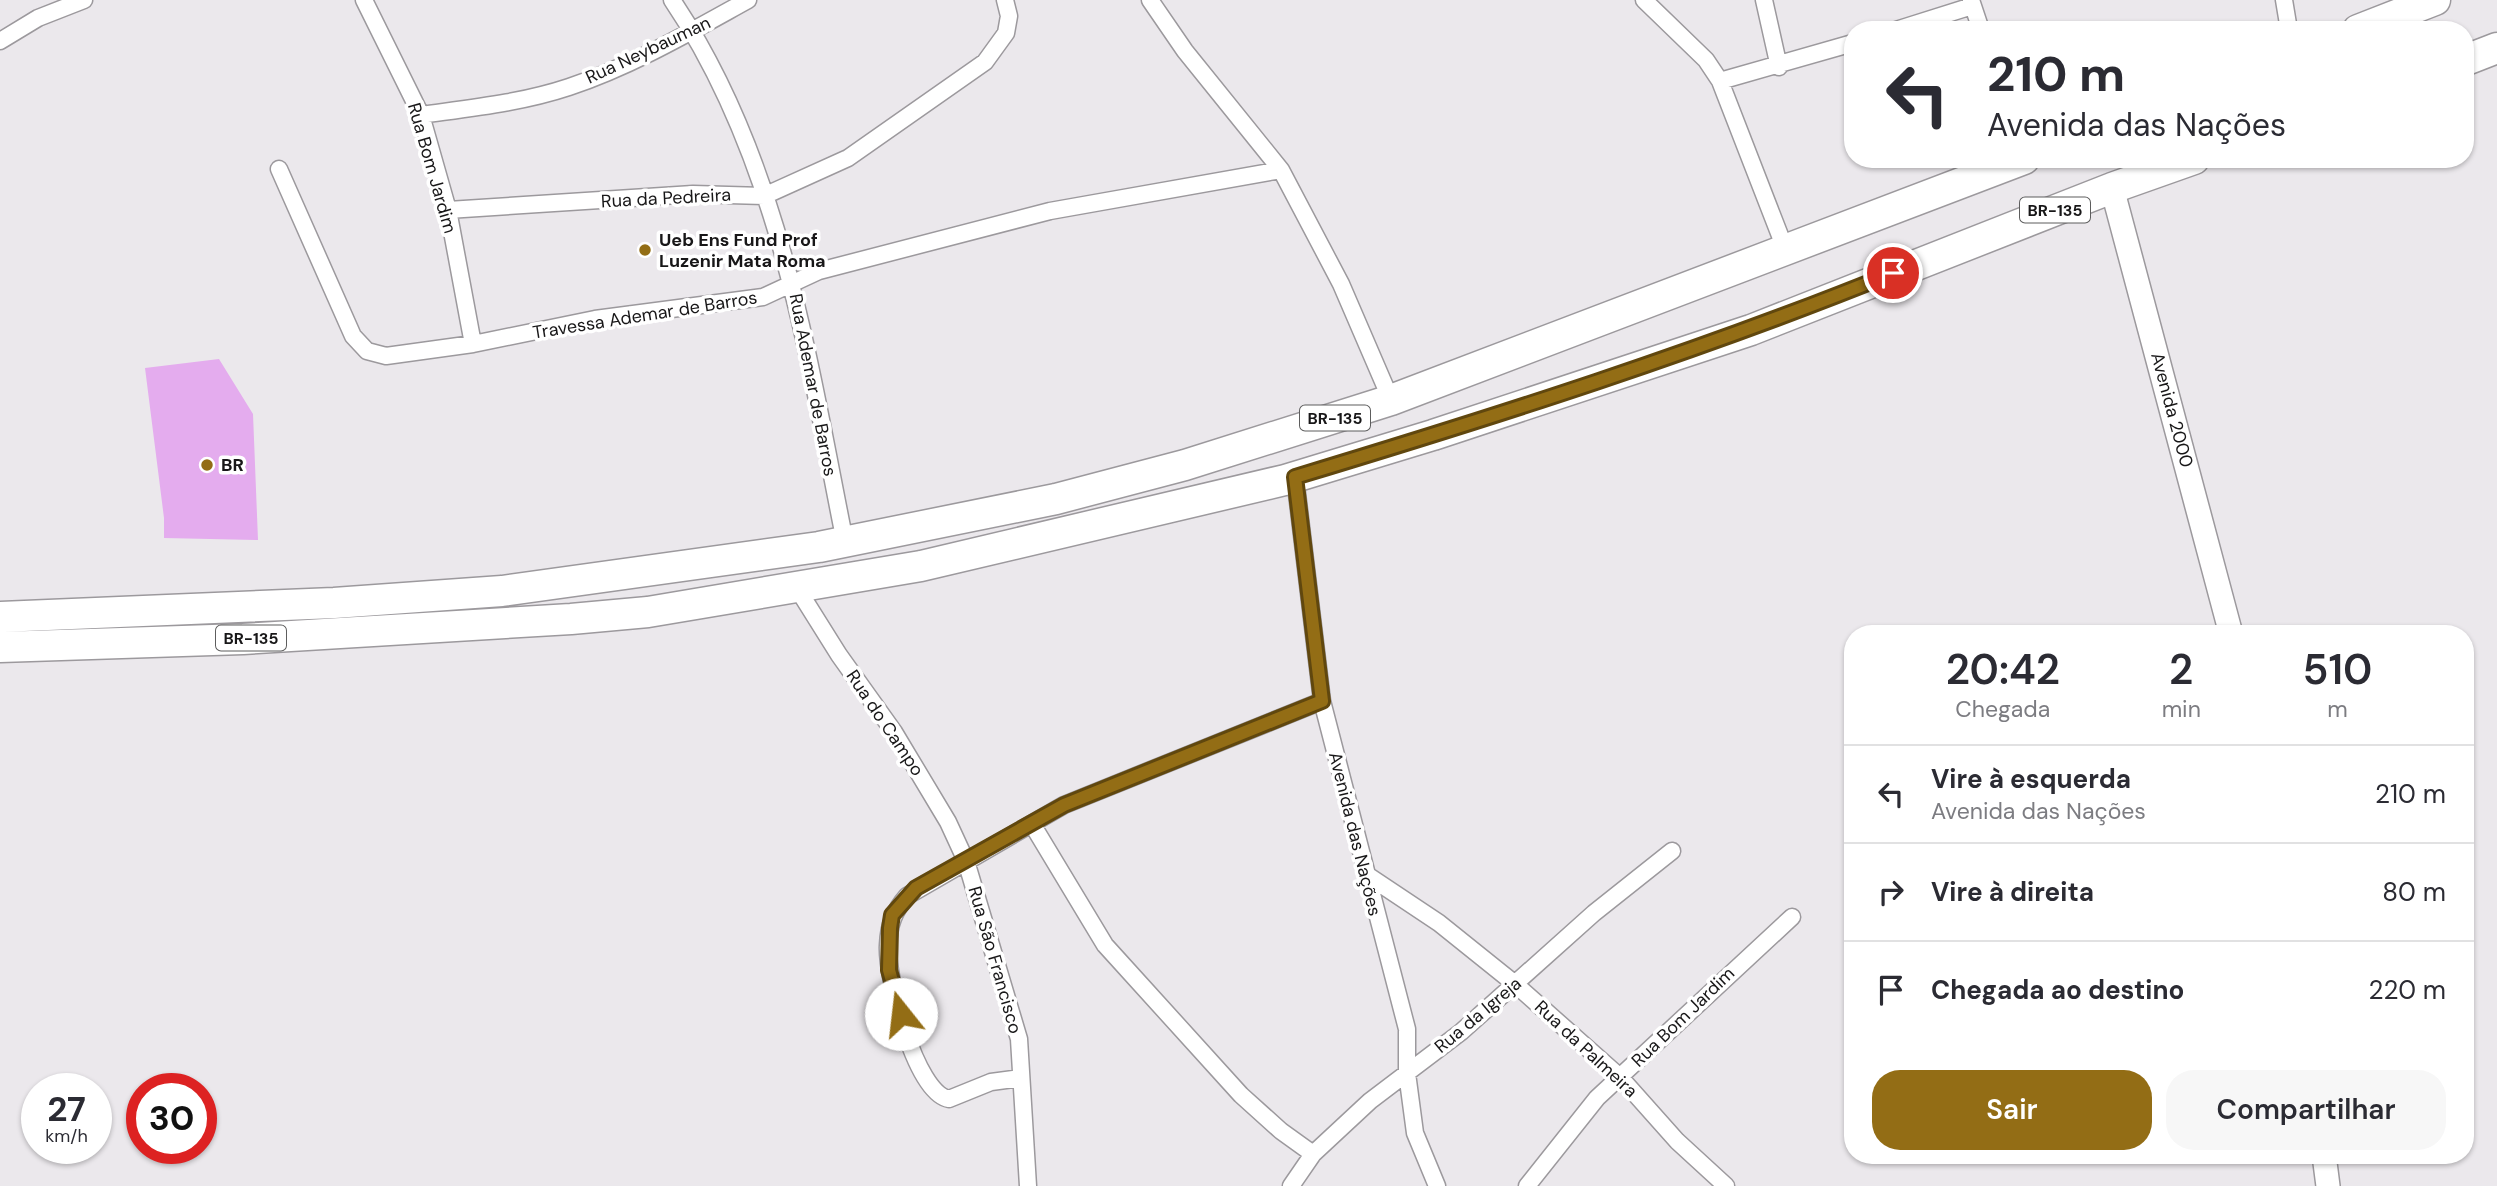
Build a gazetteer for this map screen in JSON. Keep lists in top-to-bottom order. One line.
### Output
{"streets":{"highway":["BR-135"],"street":["Rua Neybauman","Rua Bom Jardim","Rua da Pedreira","Travessa Ademar de Barros","Rua Ademar de Barros","Avenida 2000","Rua do Campo","Avenida das Nações","Rua São Francisco","Rua da Igreja","Rua da Palmeira"]},"crossings":[["Rua Neybauman","Rua Bom Jardim"],["Rua Neybauman","Rua Ademar de Barros"],["Rua Bom Jardim","Rua da Pedreira"],["Rua Bom Jardim","Travessa Ademar de Barros"],["Rua Bom Jardim","Rua da Palmeira"],["Rua da Pedreira","Rua Ademar de Barros"],["BR-135","Rua Ademar de Barros"],["BR-135","Avenida 2000"],["BR-135","Rua do Campo"],["BR-135","Avenida das Nações"],["Travessa Ademar de Barros","Rua Ademar de Barros"],["Rua do Campo","Rua São Francisco"],["Avenida das Nações","Rua da Igreja"],["Avenida das Nações","Rua da Palmeira"],["Rua da Igreja","Rua da Palmeira"]],"places":["Ueb Ens Fund Prof Luzenir Mata Roma","BR"],"page":{"turn":["210 m","Avenida das Nações"],"eta":["20:42","Chegada","2","min","510","m"],"list":[{"name":"Vire à esquerda","note":"Avenida das Nações","value":"210 m"},{"name":"Vire à direita","value":"80 m"},{"name":"Chegada ao destino","value":"220 m"}],"buttons":["Sair","Compartilhar"],"speed":"27 km/h","limit":"30"}}
